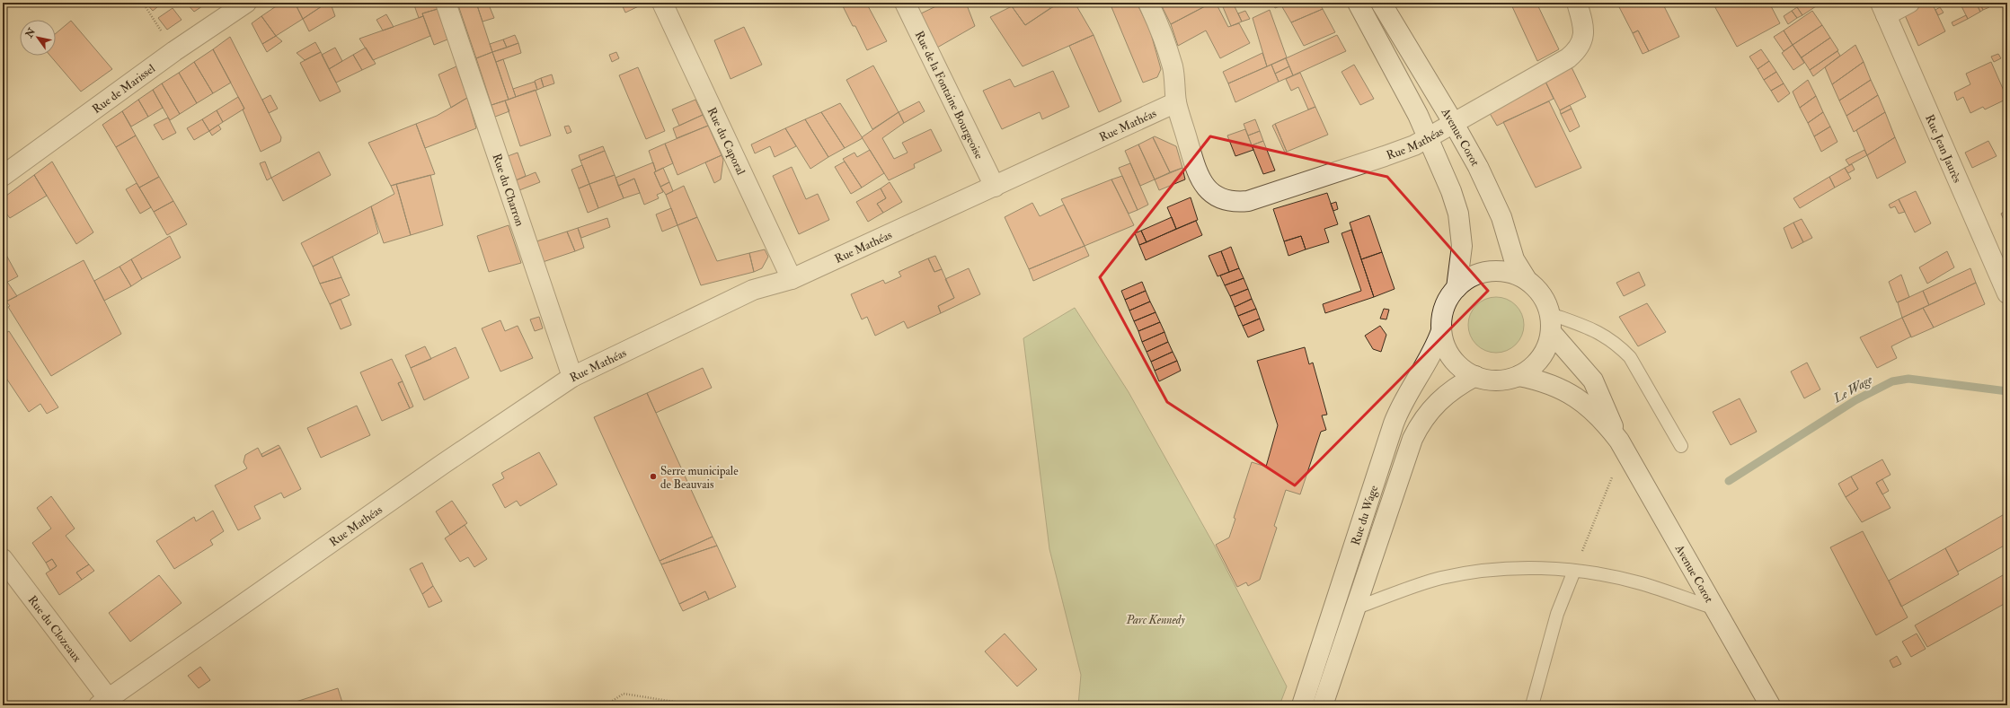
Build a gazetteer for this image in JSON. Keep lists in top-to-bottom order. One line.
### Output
{"streets":{"street":["Rue de Marissel","Rue de la Fontaine Bourgeoise","Rue Mathéas","Avenue Corot","Rue du Caporal","Rue Jean Jaurès","Rue du Charron","Rue du Wage","Rue du Clozeaux"]},"crossings":[["Rue de la Fontaine Bourgeoise","Rue Mathéas"],["Rue Mathéas","Avenue Corot"],["Rue Mathéas","Rue du Caporal"],["Rue Mathéas","Rue du Charron"],["Rue Mathéas","Rue du Clozeaux"],["Avenue Corot","Rue du Wage"]],"water":["Le Wage"],"parks":["Parc Kennedy"],"places":["Serre municipale de Beauvais"],"north":"top left"}
